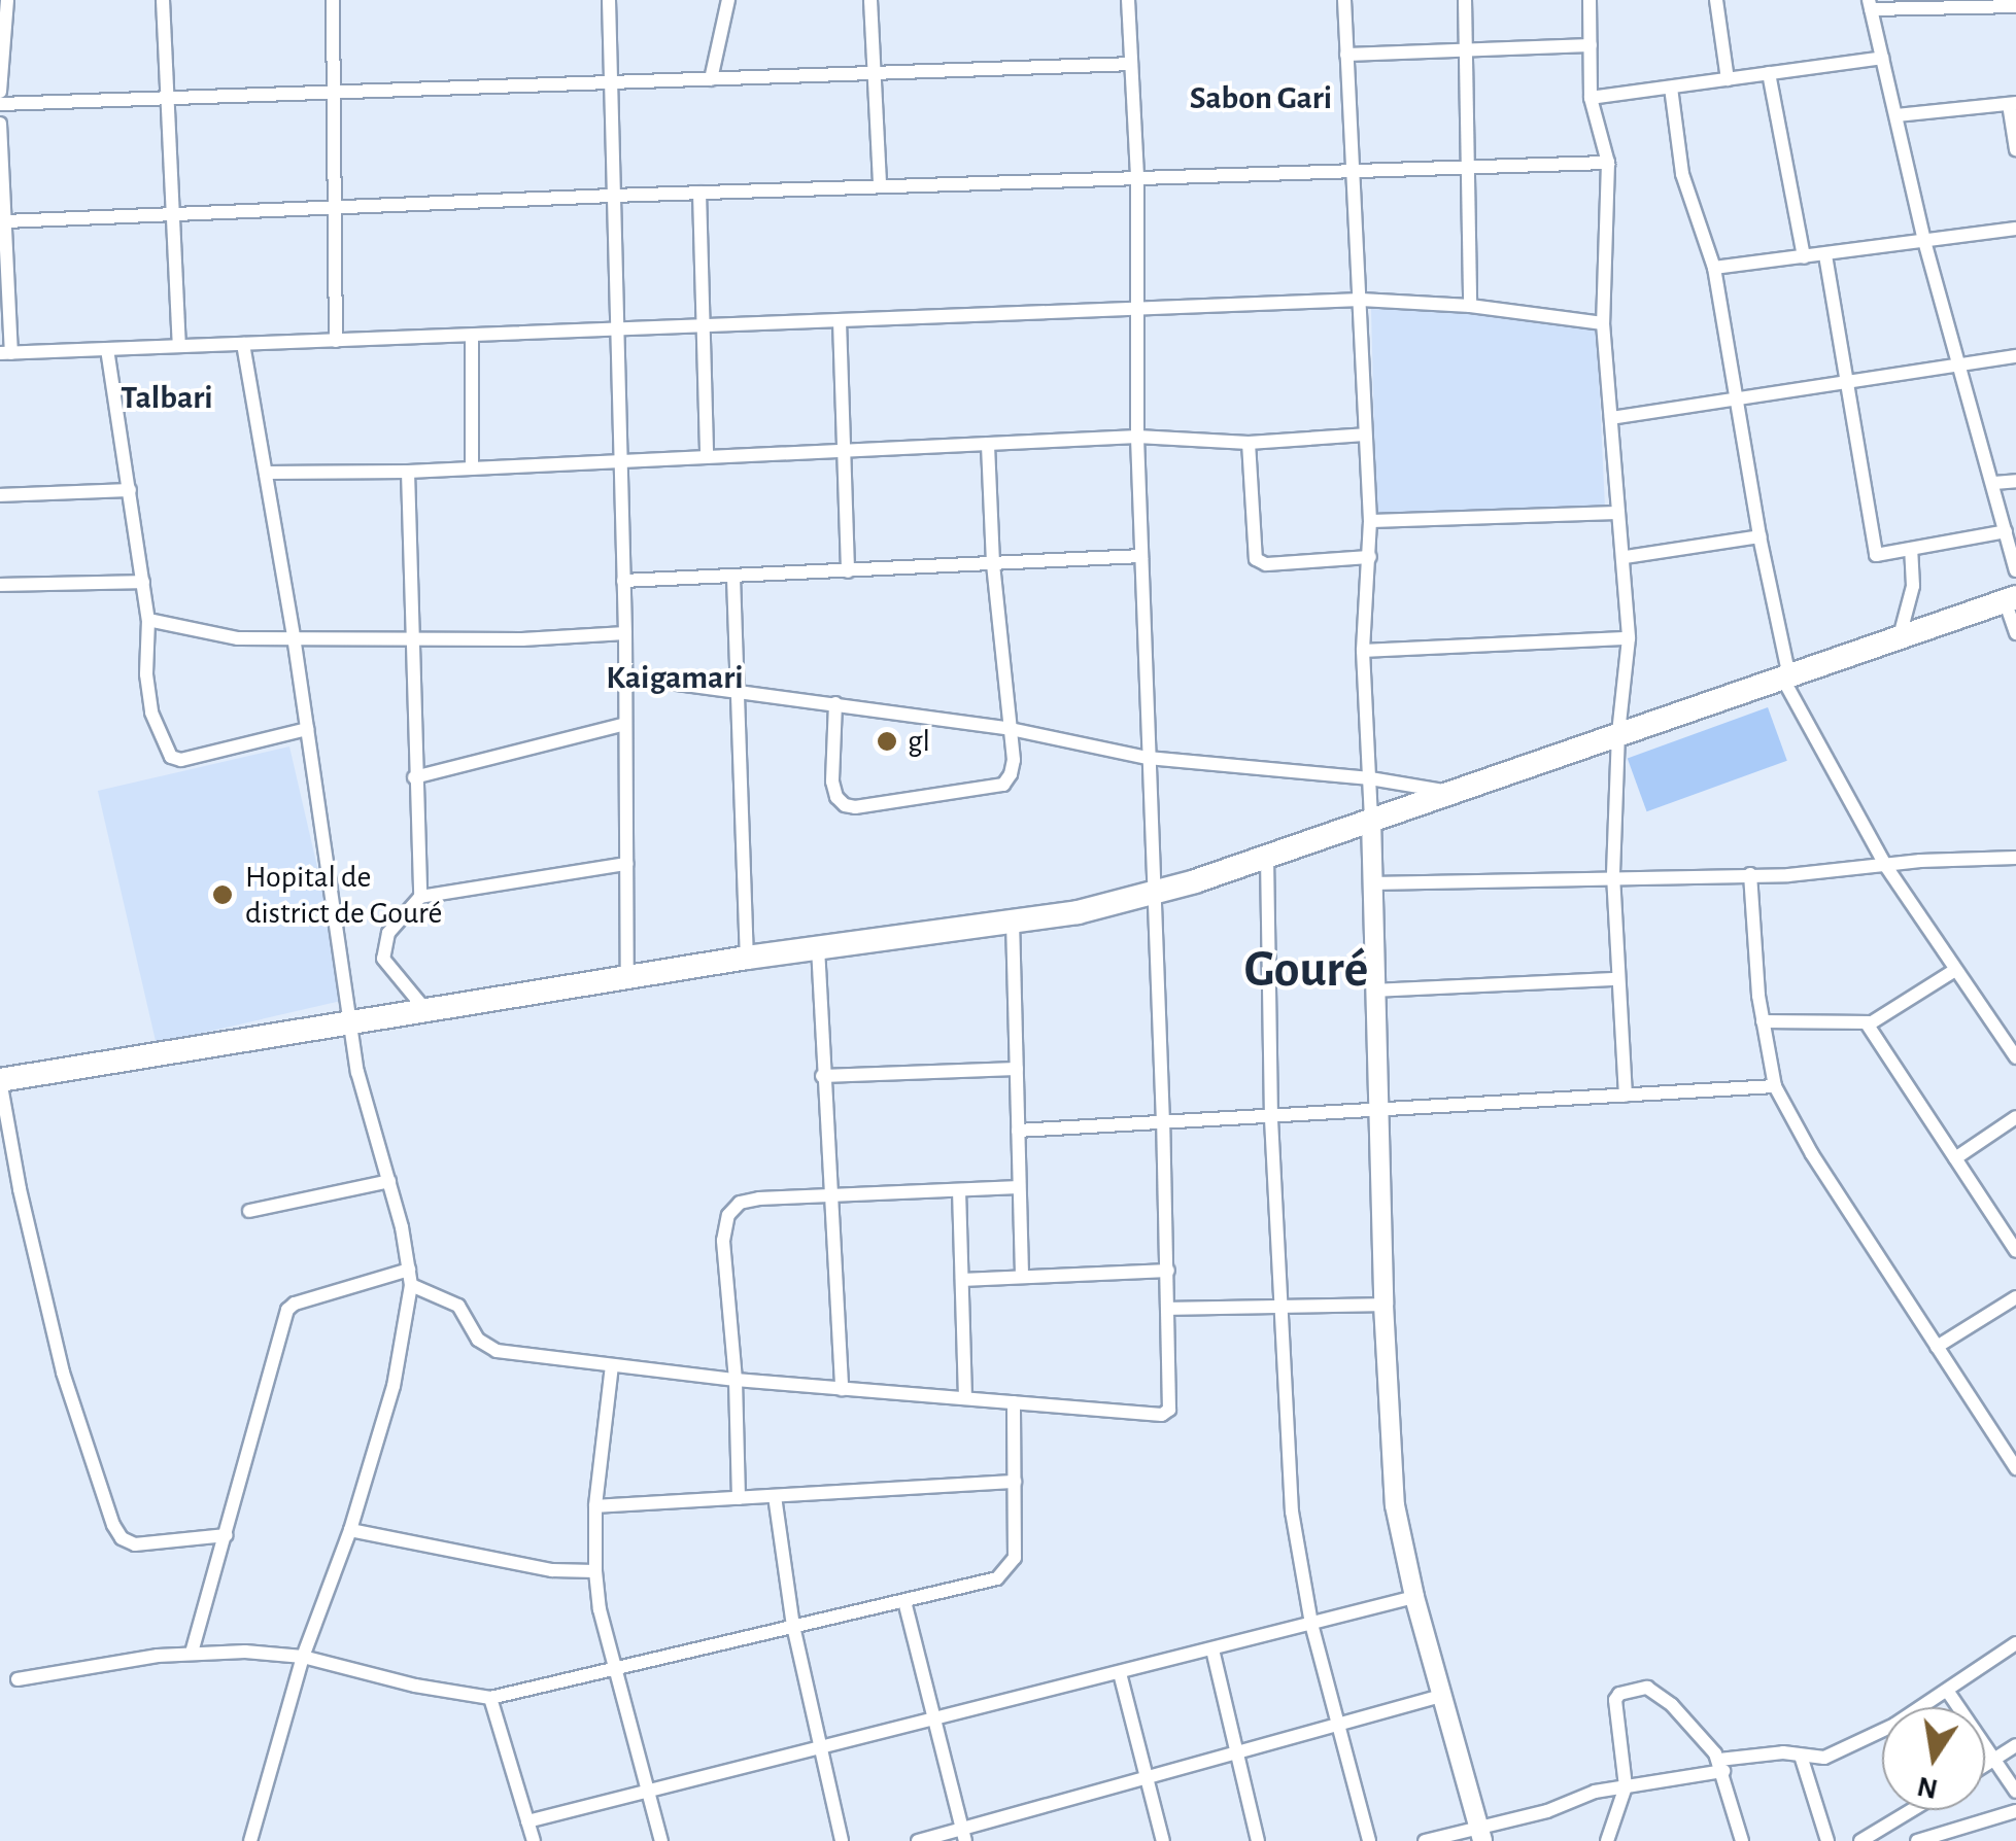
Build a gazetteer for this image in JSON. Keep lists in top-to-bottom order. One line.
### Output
{"districts":["Sabon Gari","Talbari","Kaigamari","Gouré"],"places":["gl","Hopital de district de Gouré"],"north":"bottom"}
